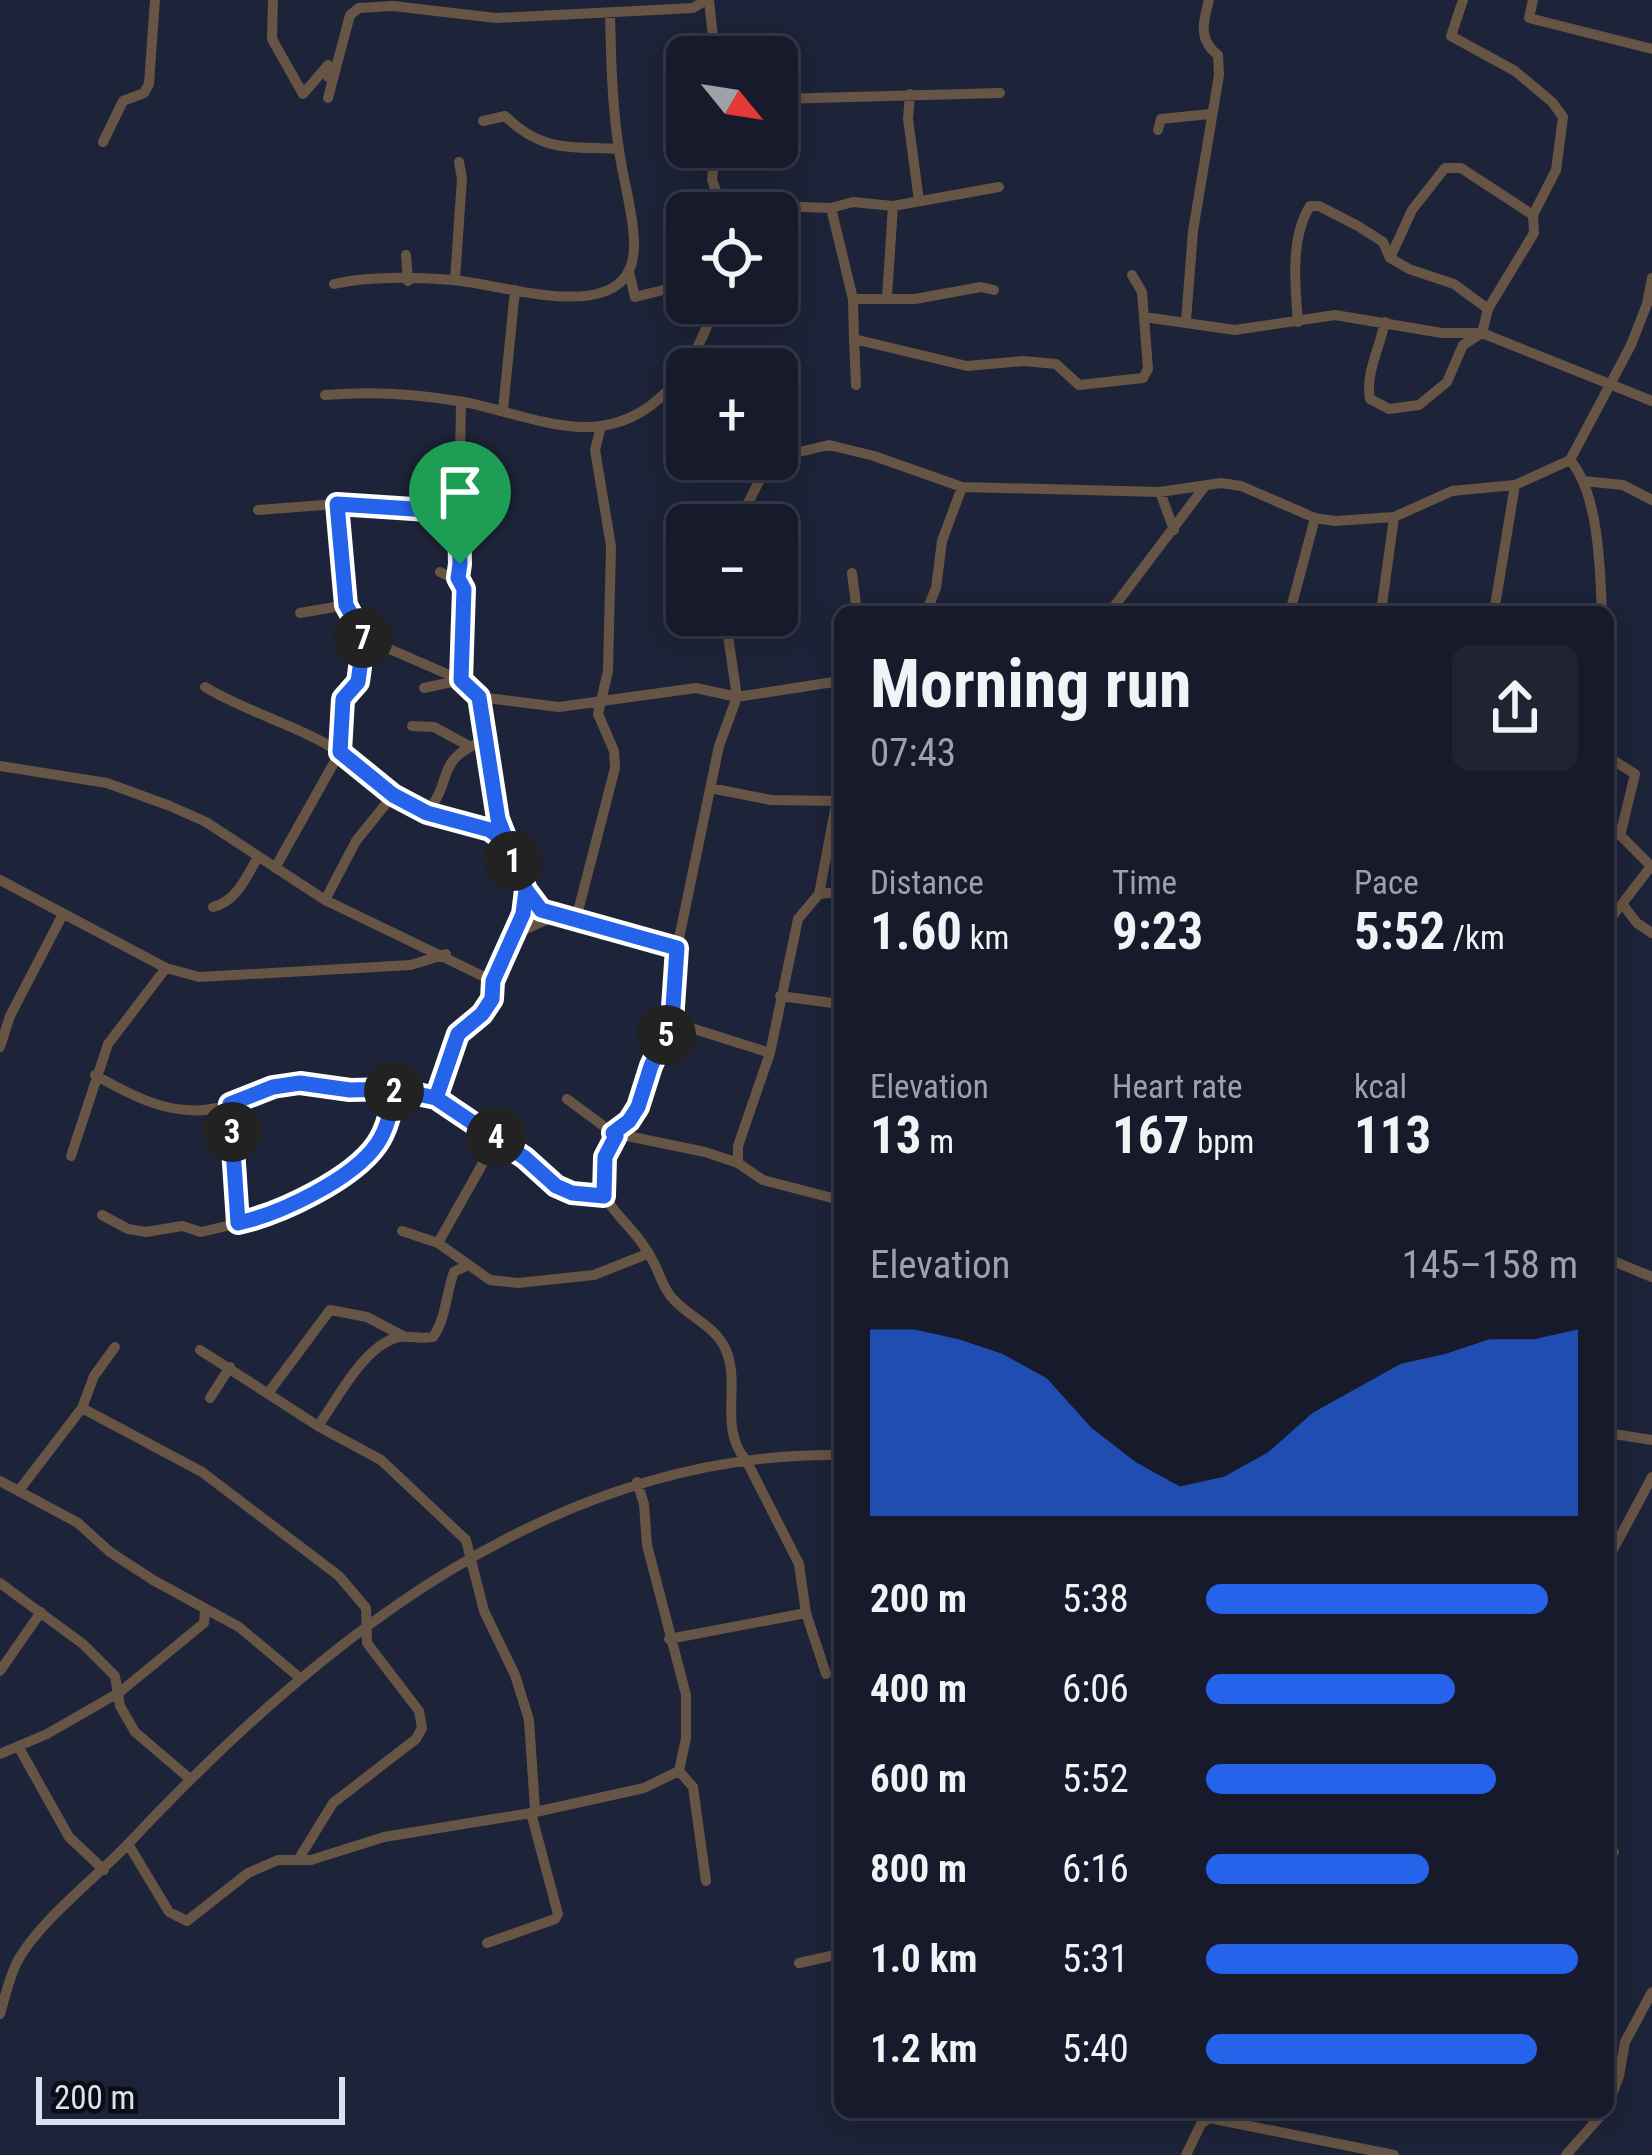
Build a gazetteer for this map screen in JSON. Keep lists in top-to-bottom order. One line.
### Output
{"scale_bar":"200 m","north":"bottom right","page":{"map_buttons":["+","−"],"heading":["Morning run","07:43"],"pins":["7","1","5","2","3","4"],"stats":[["Distance","1.60 km"],["Time","9:23"],["Pace","5:52 /km"],["Elevation","13 m"],["Heart rate","167 bpm"],["kcal","113"]],"chart":["Elevation","145–158 m"],"list":[{"name":"200 m","note":"5:38"},{"name":"400 m","note":"6:06"},{"name":"600 m","note":"5:52"},{"name":"800 m","note":"6:16"},{"name":"1.0 km","note":"5:31"},{"name":"1.2 km","note":"5:40"}],"scale":"200 m"}}
